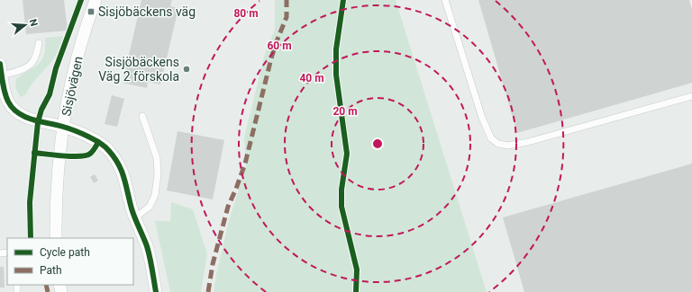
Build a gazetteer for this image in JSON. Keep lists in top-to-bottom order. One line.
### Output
{"streets":{"street":["Sisjövägen"]},"places":{"transit":["Sisjöbäckens väg"],"other":["Sisjöbäckens Väg 2 förskola"]},"legend":["Cycle path","Path"],"north":"right","rings":["80 m","60 m","40 m","20 m"]}
